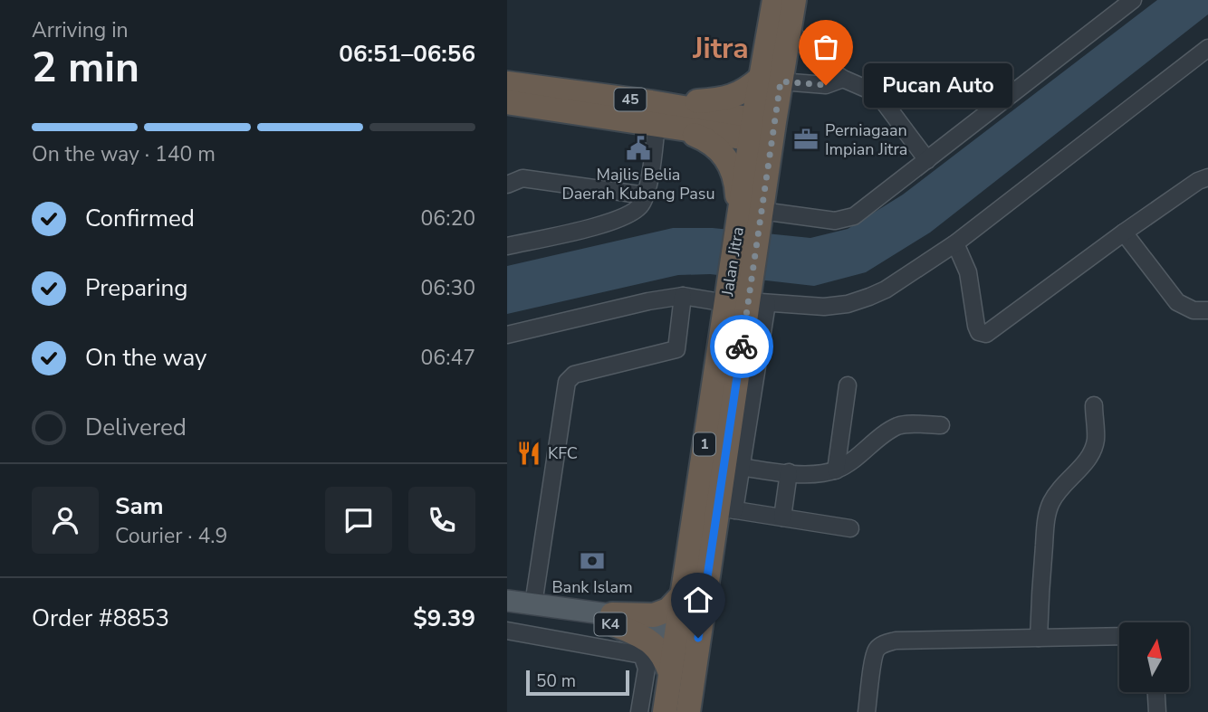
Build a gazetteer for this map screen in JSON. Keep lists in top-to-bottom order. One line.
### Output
{"streets":{"highway":["45","Jalan Jitra","1"],"main road":["K4"]},"crossings":[["45","Jalan Jitra"],["Jalan Jitra","K4"]],"districts":["Jitra"],"places":{"other":["Pucan Auto"],"office":["Perniagaan Impian Jitra"],"public building":["Majlis Belia Daerah Kubang Pasu"],"restaurant":["KFC"],"bank":["Bank Islam"]},"scale_bar":"50 m","north":"top","page":{"heading":["2 min","Arriving in","06:51–06:56"],"panel":["Sam","Courier · 4.9","Order #8853","$9.39"],"bubble":"Pucan Auto","bar":"On the way · 140 m","list":[["Confirmed","06:20"],["Preparing","06:30"],["On the way","06:47"],"Delivered"],"scale":"50 m"}}
